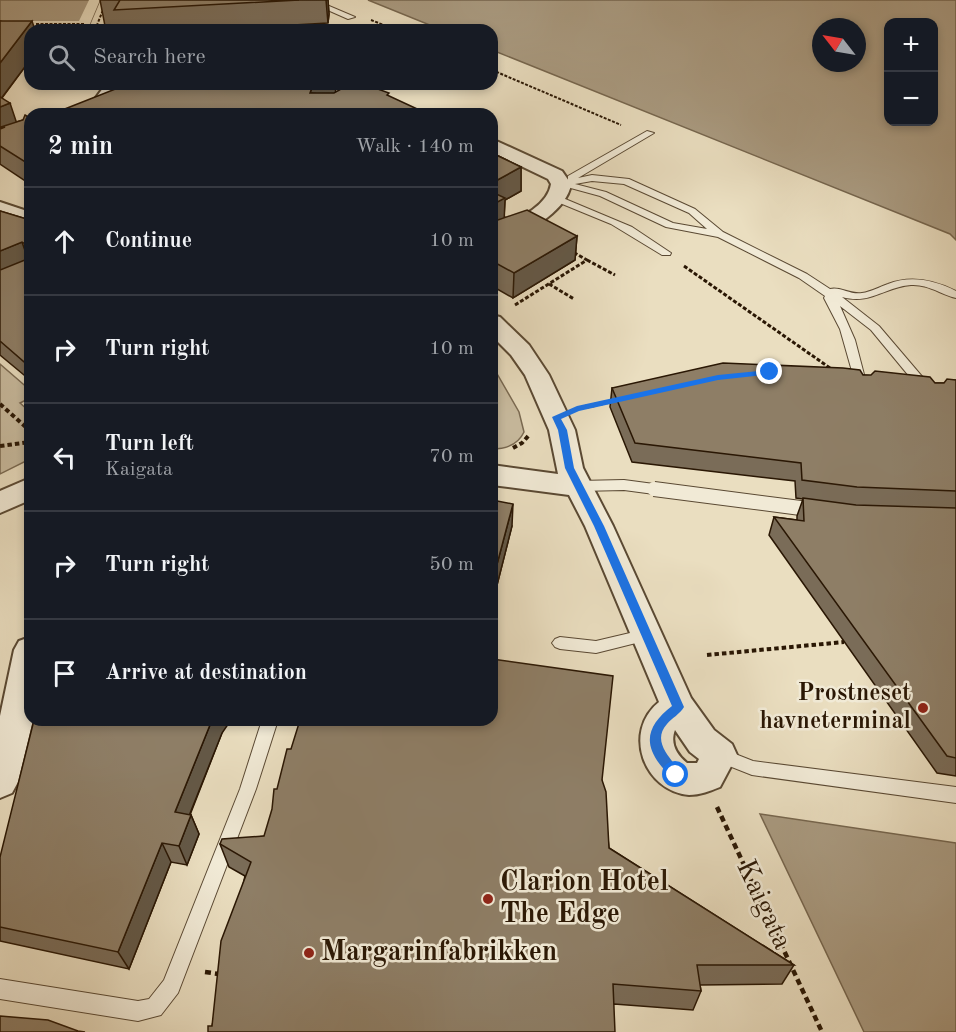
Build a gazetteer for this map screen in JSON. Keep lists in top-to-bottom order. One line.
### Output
{"streets":{"path":["Kaigata"]},"places":["Prostneset havneterminal","Clarion Hotel The Edge","Margarinfabrikken"],"north":"top left","page":{"map_buttons":["+","−"],"search":"Search here","heading":["2 min","Walk · 140 m"],"list":[["Continue","10 m"],["Turn right","10 m"],["Turn left","Kaigata","70 m"],["Turn right","50 m"],"Arrive at destination"]}}
